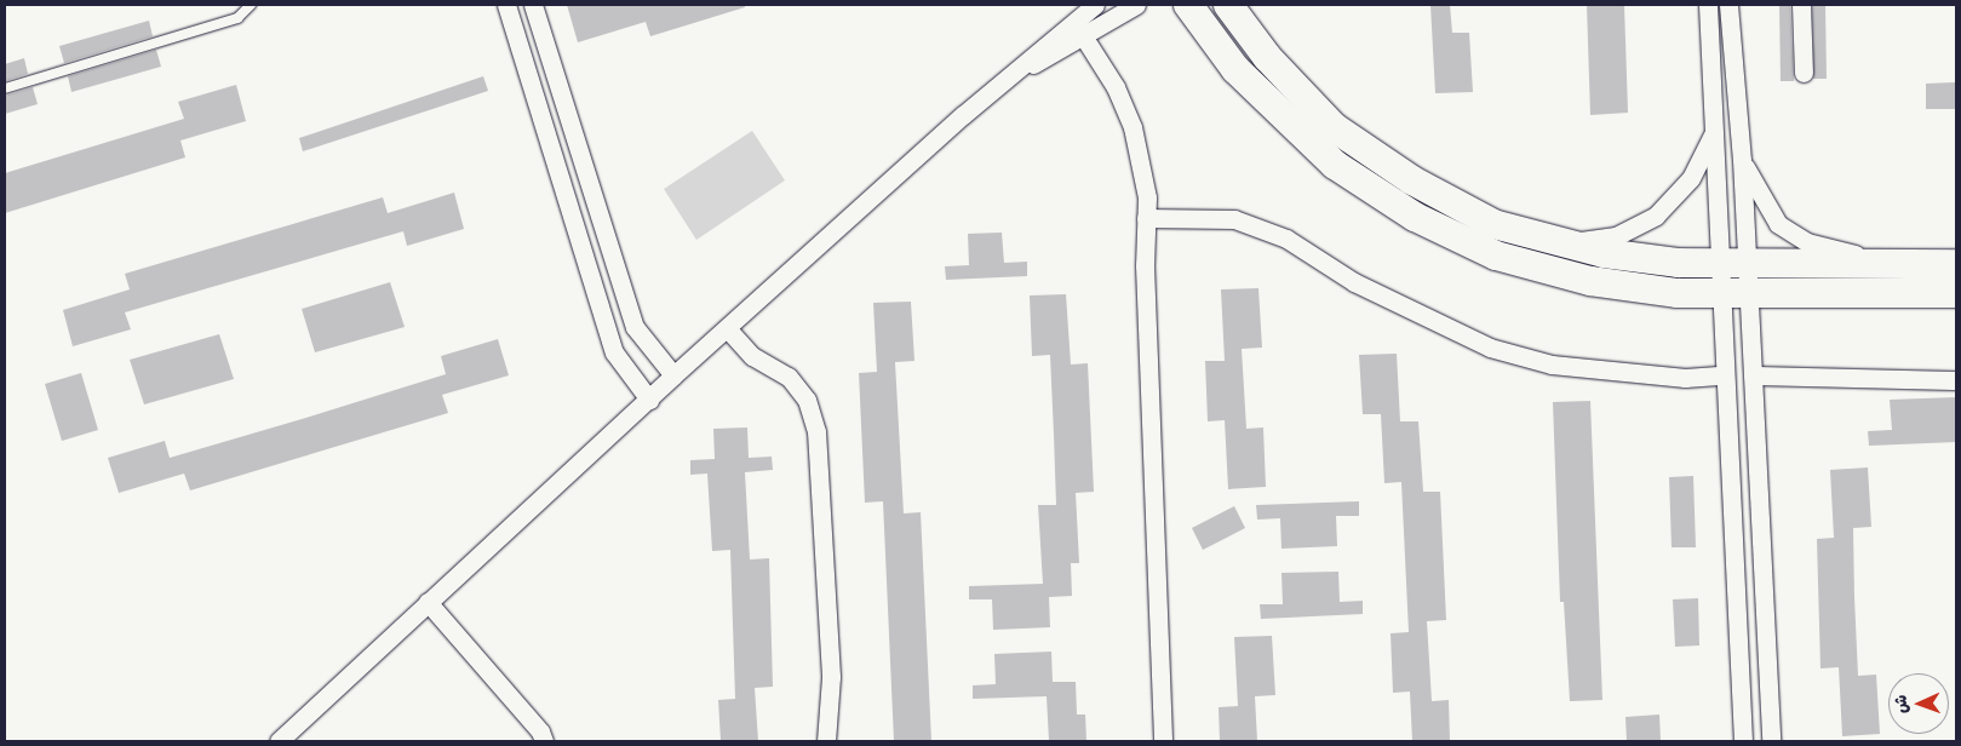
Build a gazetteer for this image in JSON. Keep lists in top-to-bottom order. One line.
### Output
{"north":"left"}
